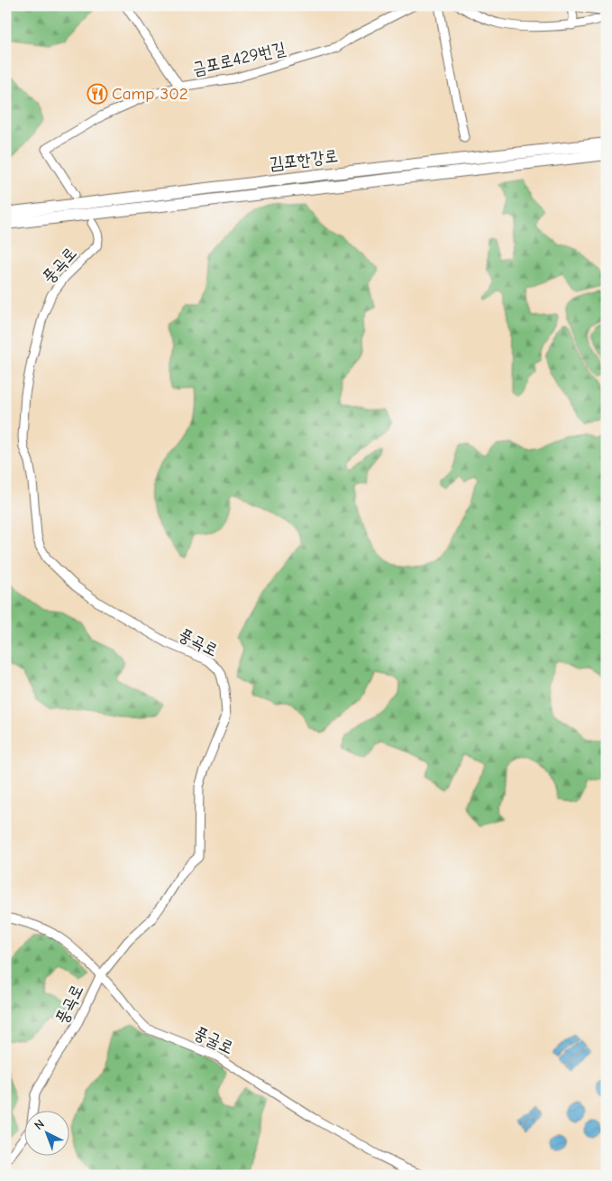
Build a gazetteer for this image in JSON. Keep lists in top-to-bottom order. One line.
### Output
{"streets":{"highway":["김포한강로"],"street":["금포로429번길","풍곡로","풍굴로"]},"crossings":[["풍곡로","풍굴로"]],"places":{"restaurant":["Camp 302"]},"north":"top left"}
